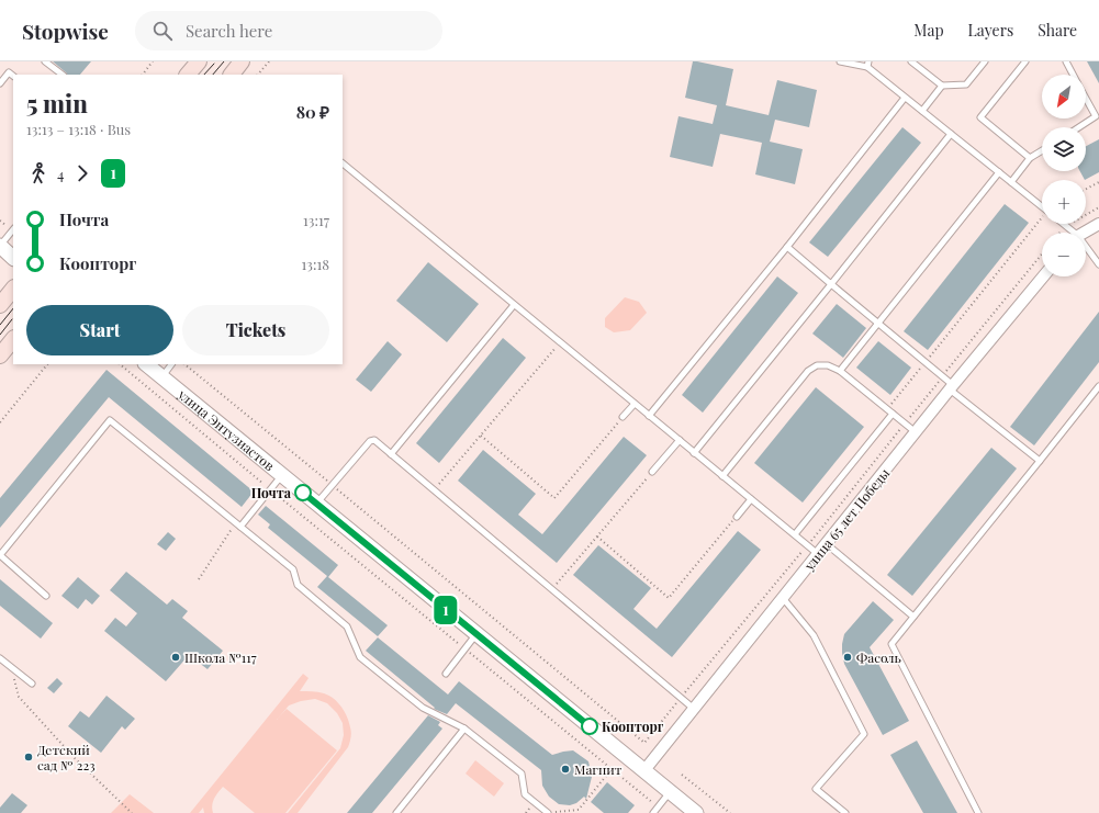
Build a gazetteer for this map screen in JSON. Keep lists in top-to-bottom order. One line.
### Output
{"streets":{"street":["улица Энтузиастов","улица 65 лет Победы"]},"crossings":[["улица Энтузиастов","улица 65 лет Победы"]],"places":["Почта","Школа №117","Фасоль","Коопторг","Детский сад № 223","Магнит"],"lines":["bus line 1"],"north":"bottom left","page":{"header":"Stopwise","search":"Search here","nav":["Map","Layers","Share"],"on_map":"1","map_buttons":["+","−"],"heading":["5 min","13:13 – 13:18 · Bus","80 ₽"],"legs":["4","1"],"list":[{"name":"Почта","value":"13:17"},{"name":"Коопторг","value":"13:18"}],"buttons":["Start","Tickets"]}}
